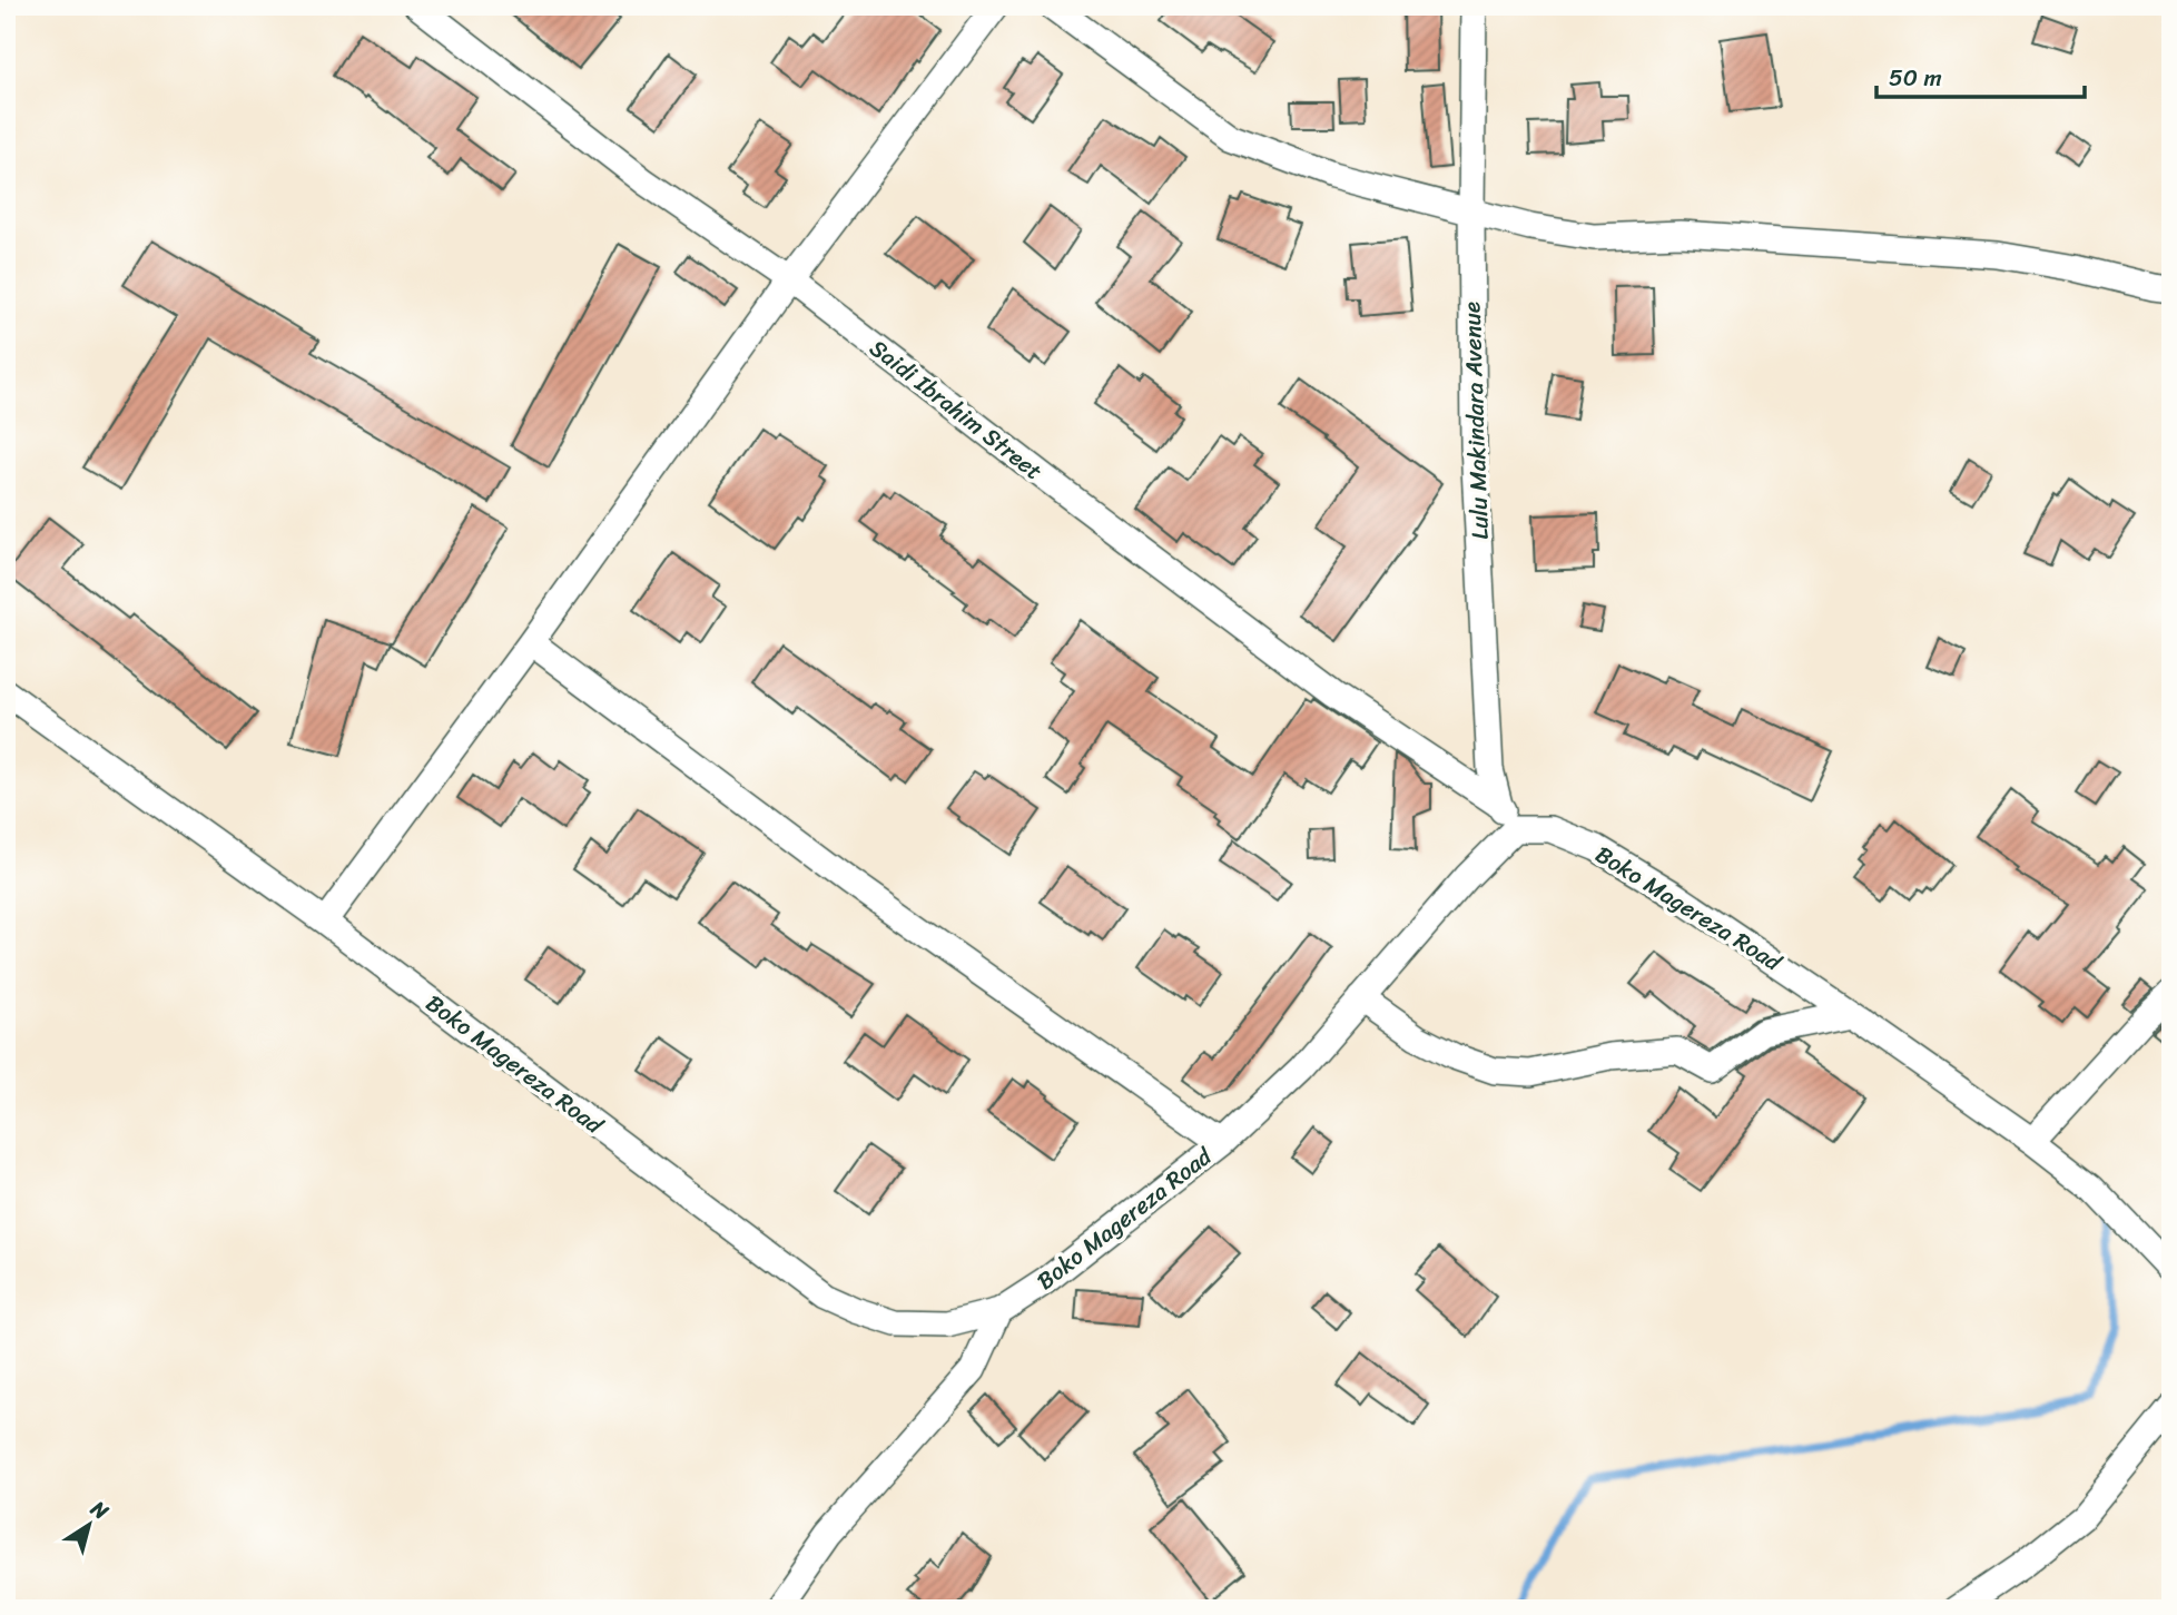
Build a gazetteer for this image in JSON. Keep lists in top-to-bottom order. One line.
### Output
{"streets":{"street":["Saidi Ibrahim Street","Lulu Makindara Avenue","Boko Magereza Road"]},"crossings":[["Saidi Ibrahim Street","Lulu Makindara Avenue"],["Lulu Makindara Avenue","Boko Magereza Road"]],"scale_bar":"50 m","north":"top right"}
